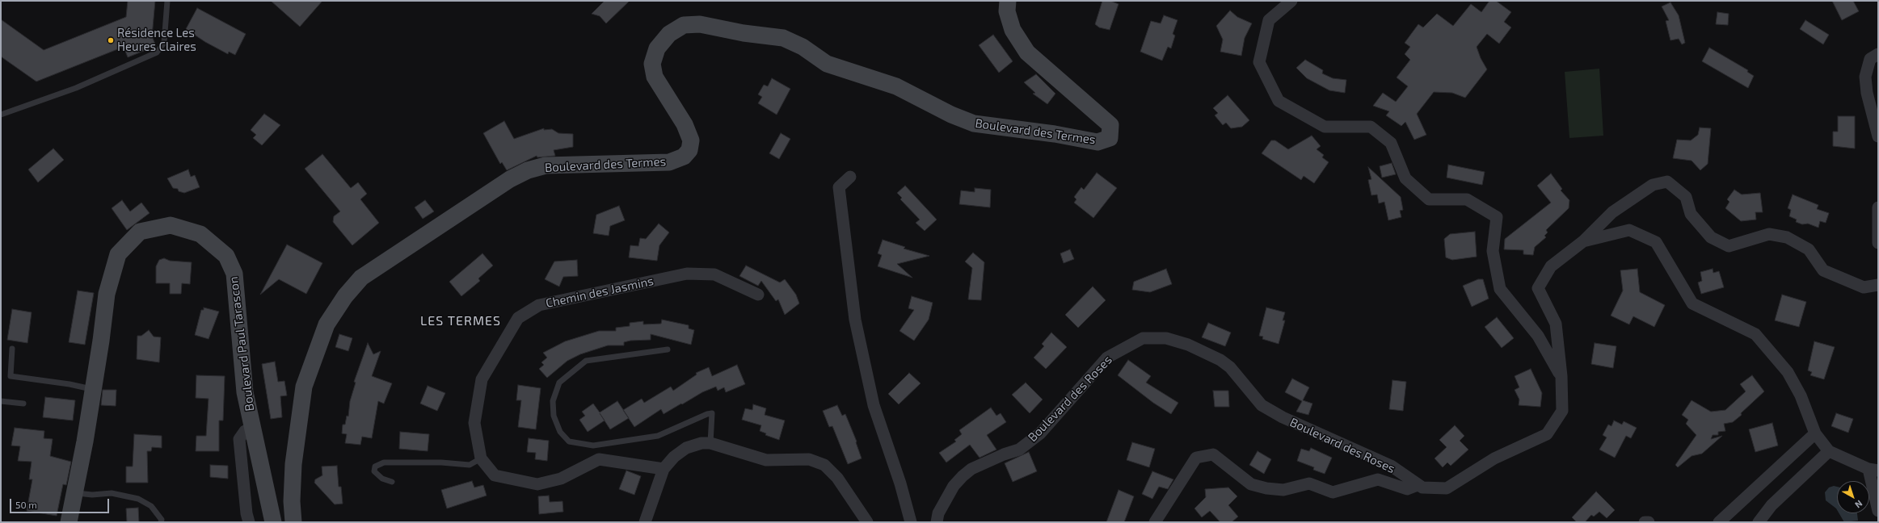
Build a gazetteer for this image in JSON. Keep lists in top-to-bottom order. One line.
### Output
{"streets":{"street":["Boulevard des Termes","Chemin des Jasmins","Boulevard Paul Tarascon","Boulevard des Roses"]},"districts":["LES TERMES"],"places":["Résidence Les Heures Claires"],"scale_bar":"50 m","north":"bottom right"}
